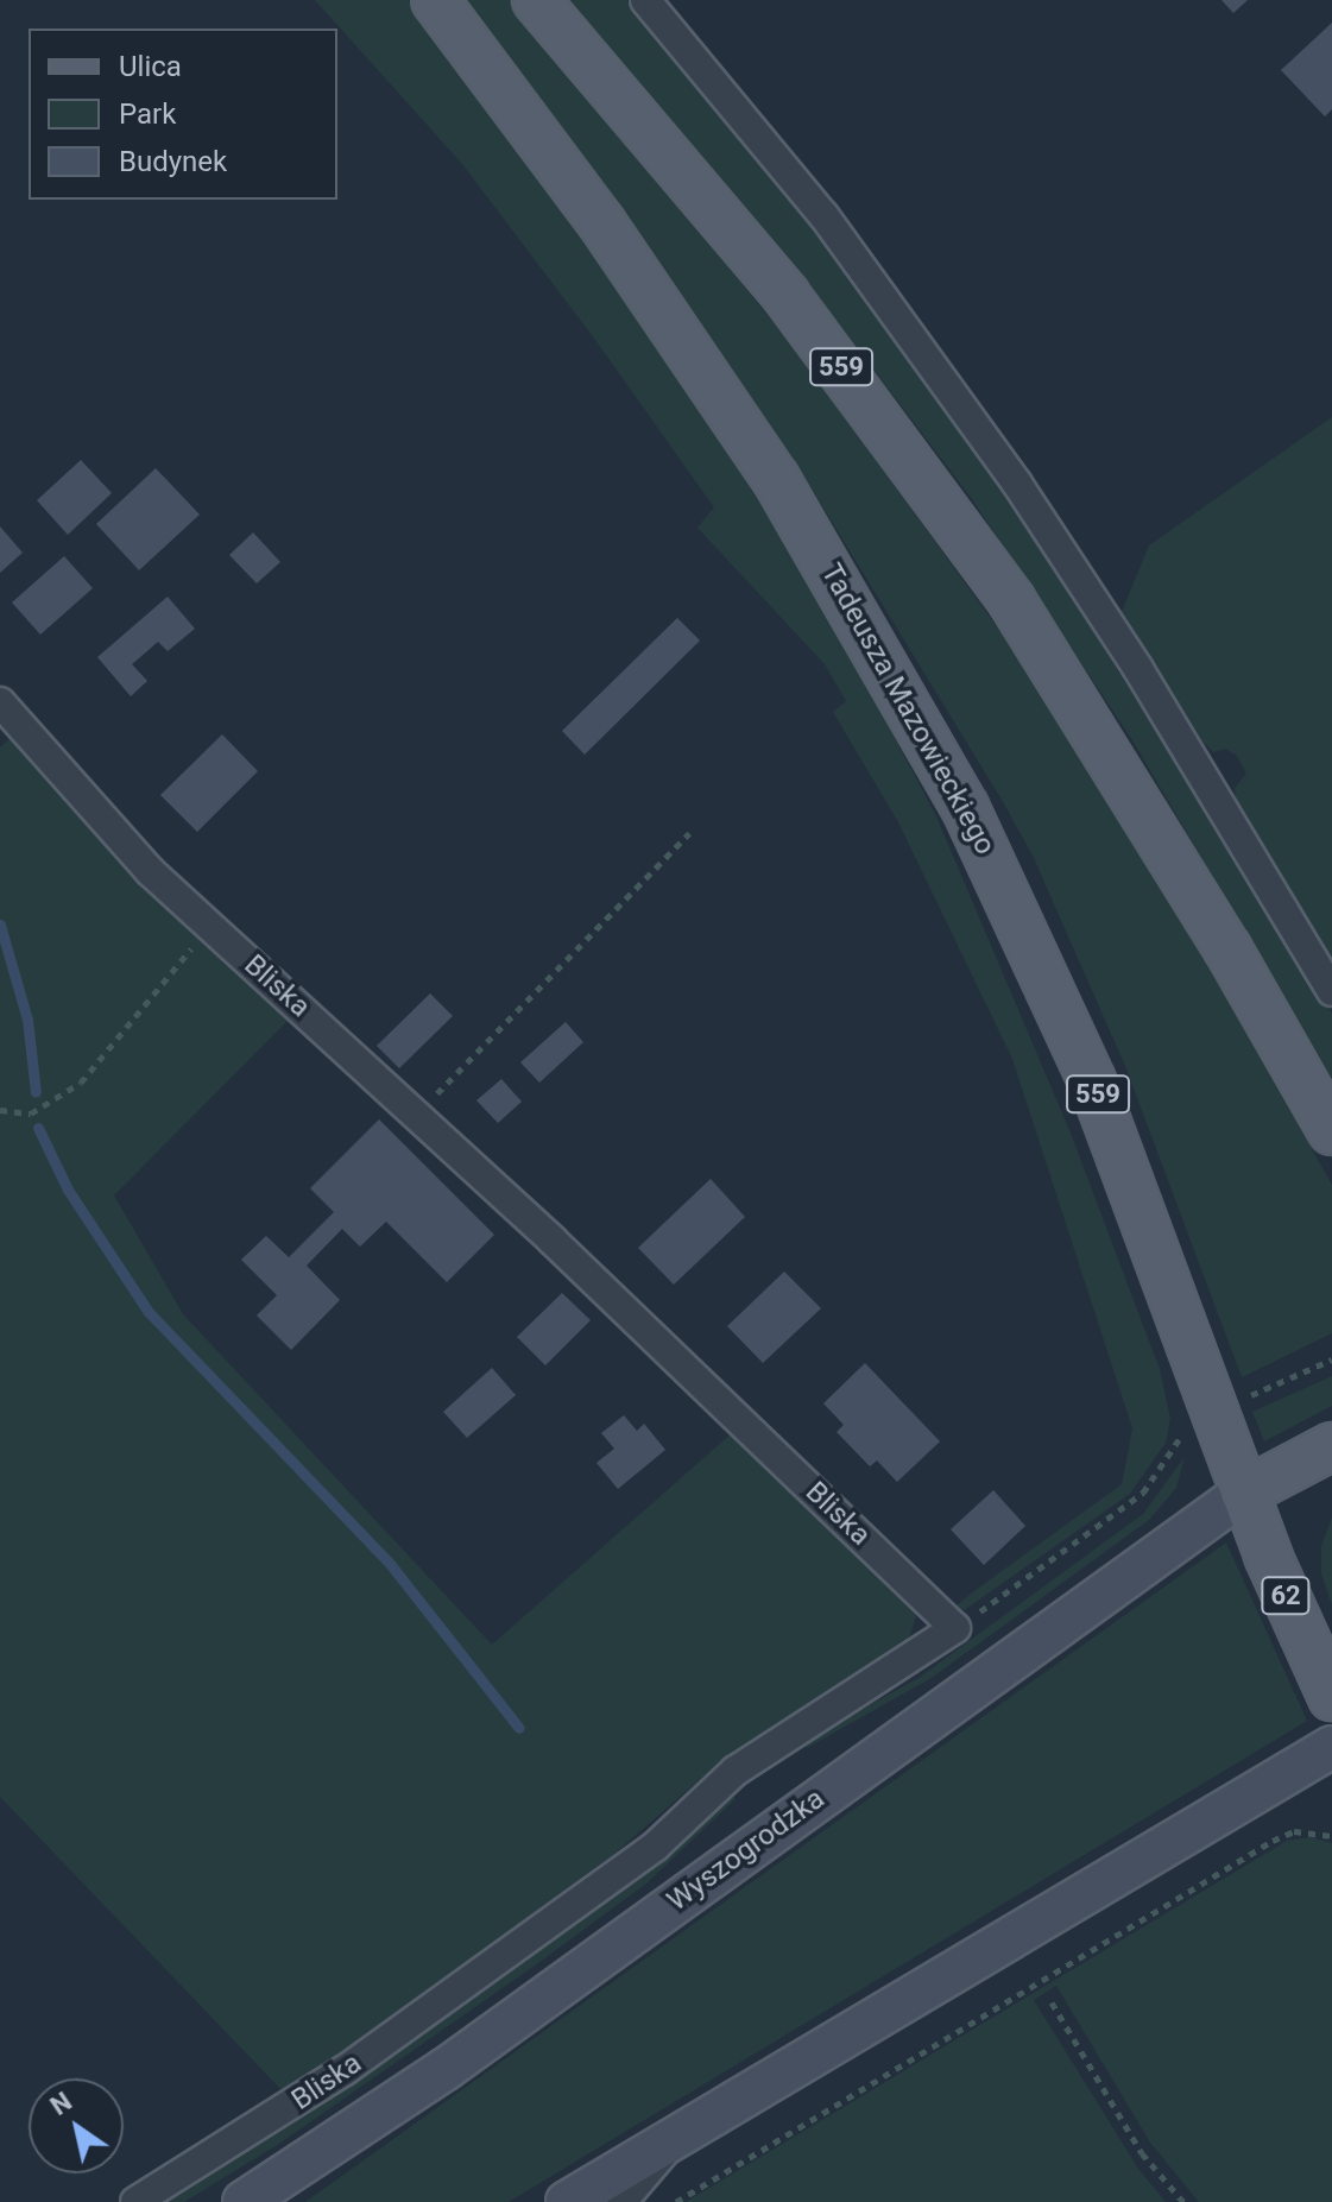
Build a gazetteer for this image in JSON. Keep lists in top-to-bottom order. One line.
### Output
{"streets":{"main road":["559","Tadeusza Mazowieckiego","62","Wyszogrodzka"],"street":["Bliska"]},"crossings":[["Tadeusza Mazowieckiego","62"],["Tadeusza Mazowieckiego","Wyszogrodzka"],["62","Wyszogrodzka"]],"legend":["Ulica","Park","Budynek"],"north":"top left"}
